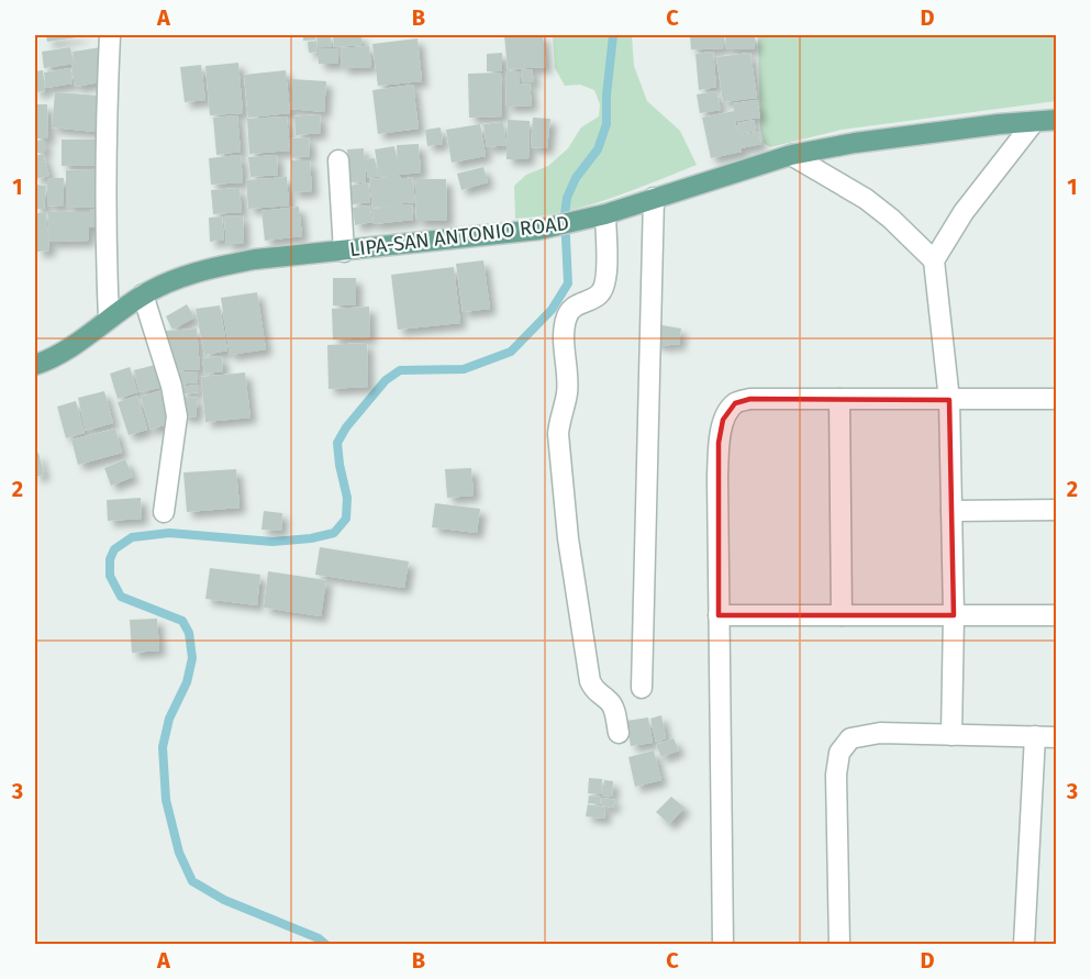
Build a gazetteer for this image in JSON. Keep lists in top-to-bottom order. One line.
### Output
{"streets":{"main road":["LIPA-SAN ANTONIO ROAD"]},"grid":{"columns":["A","B","C","D"],"rows":["1","2","3"]}}
